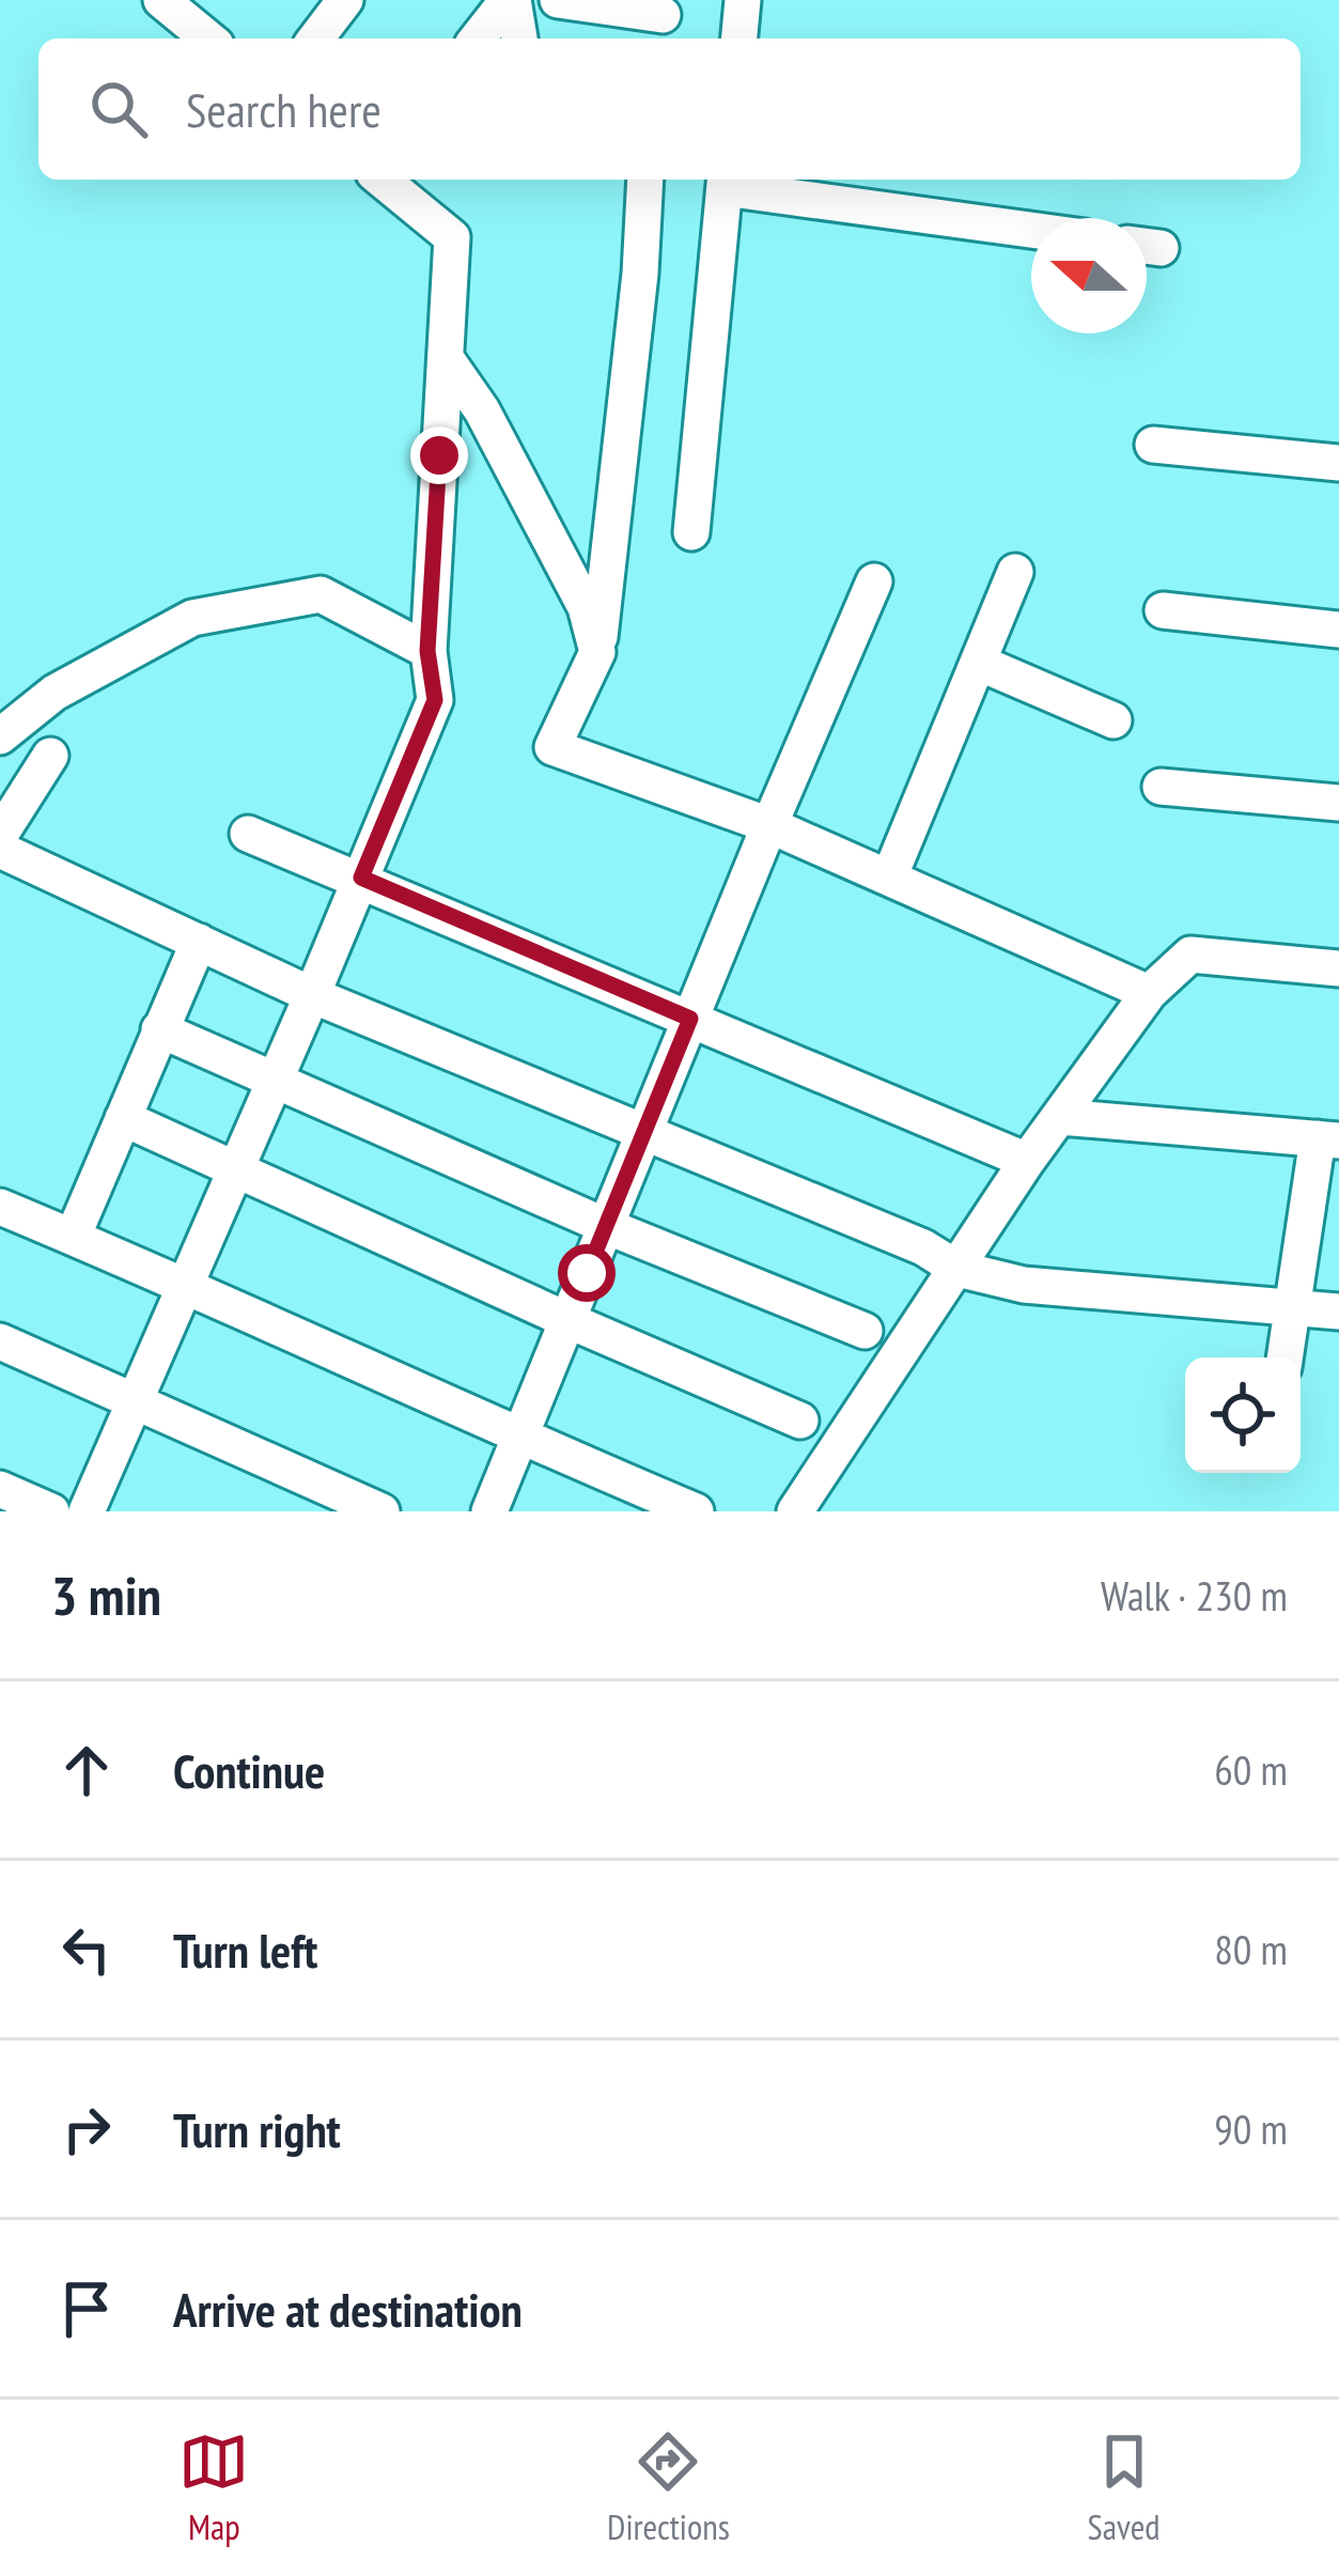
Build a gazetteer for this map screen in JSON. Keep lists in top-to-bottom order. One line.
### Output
{"north":"left","page":{"search":"Search here","heading":["3 min","Walk · 230 m"],"list":[["Continue","60 m"],["Turn left","80 m"],["Turn right","90 m"],"Arrive at destination"],"nav":["Map","Directions","Saved"]}}
